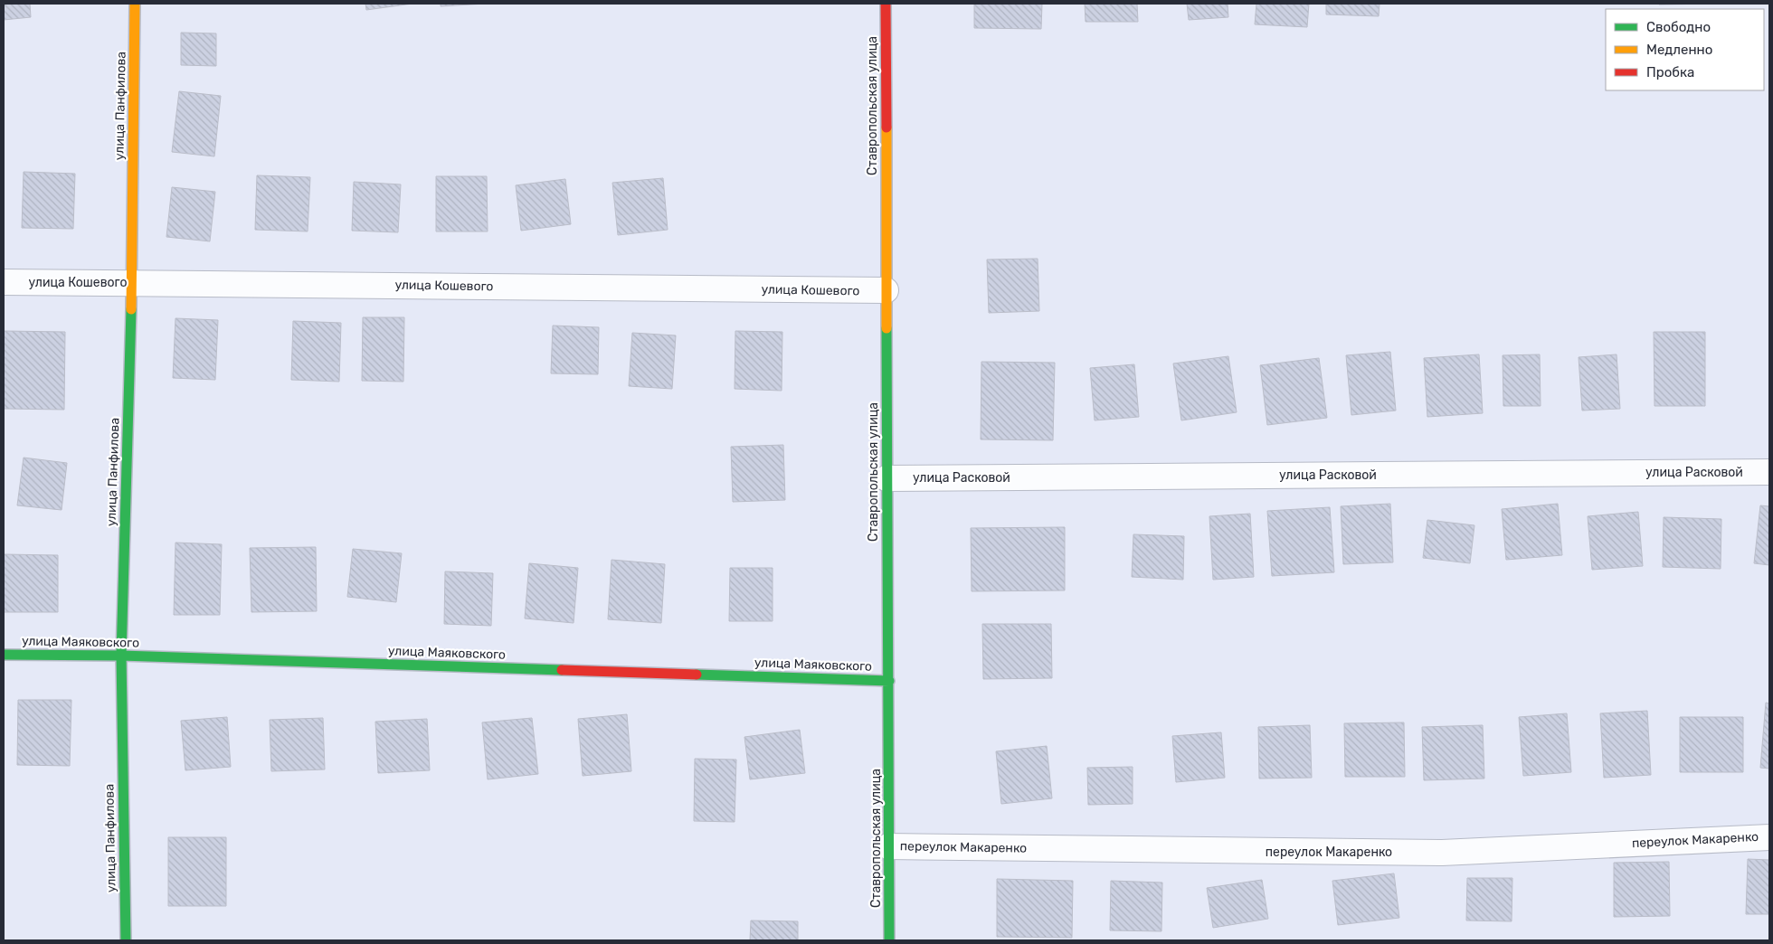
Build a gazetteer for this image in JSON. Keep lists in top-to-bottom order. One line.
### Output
{"streets":{"street":["улица Панфилова","Ставропольская улица","улица Кошевого","улица Расковой","улица Маяковского","переулок Макаренко"]},"crossings":[["улица Панфилова","улица Кошевого"],["улица Панфилова","улица Маяковского"],["Ставропольская улица","улица Кошевого"],["Ставропольская улица","улица Расковой"],["Ставропольская улица","улица Маяковского"],["Ставропольская улица","переулок Макаренко"]],"legend":["Свободно","Медленно","Пробка"]}
